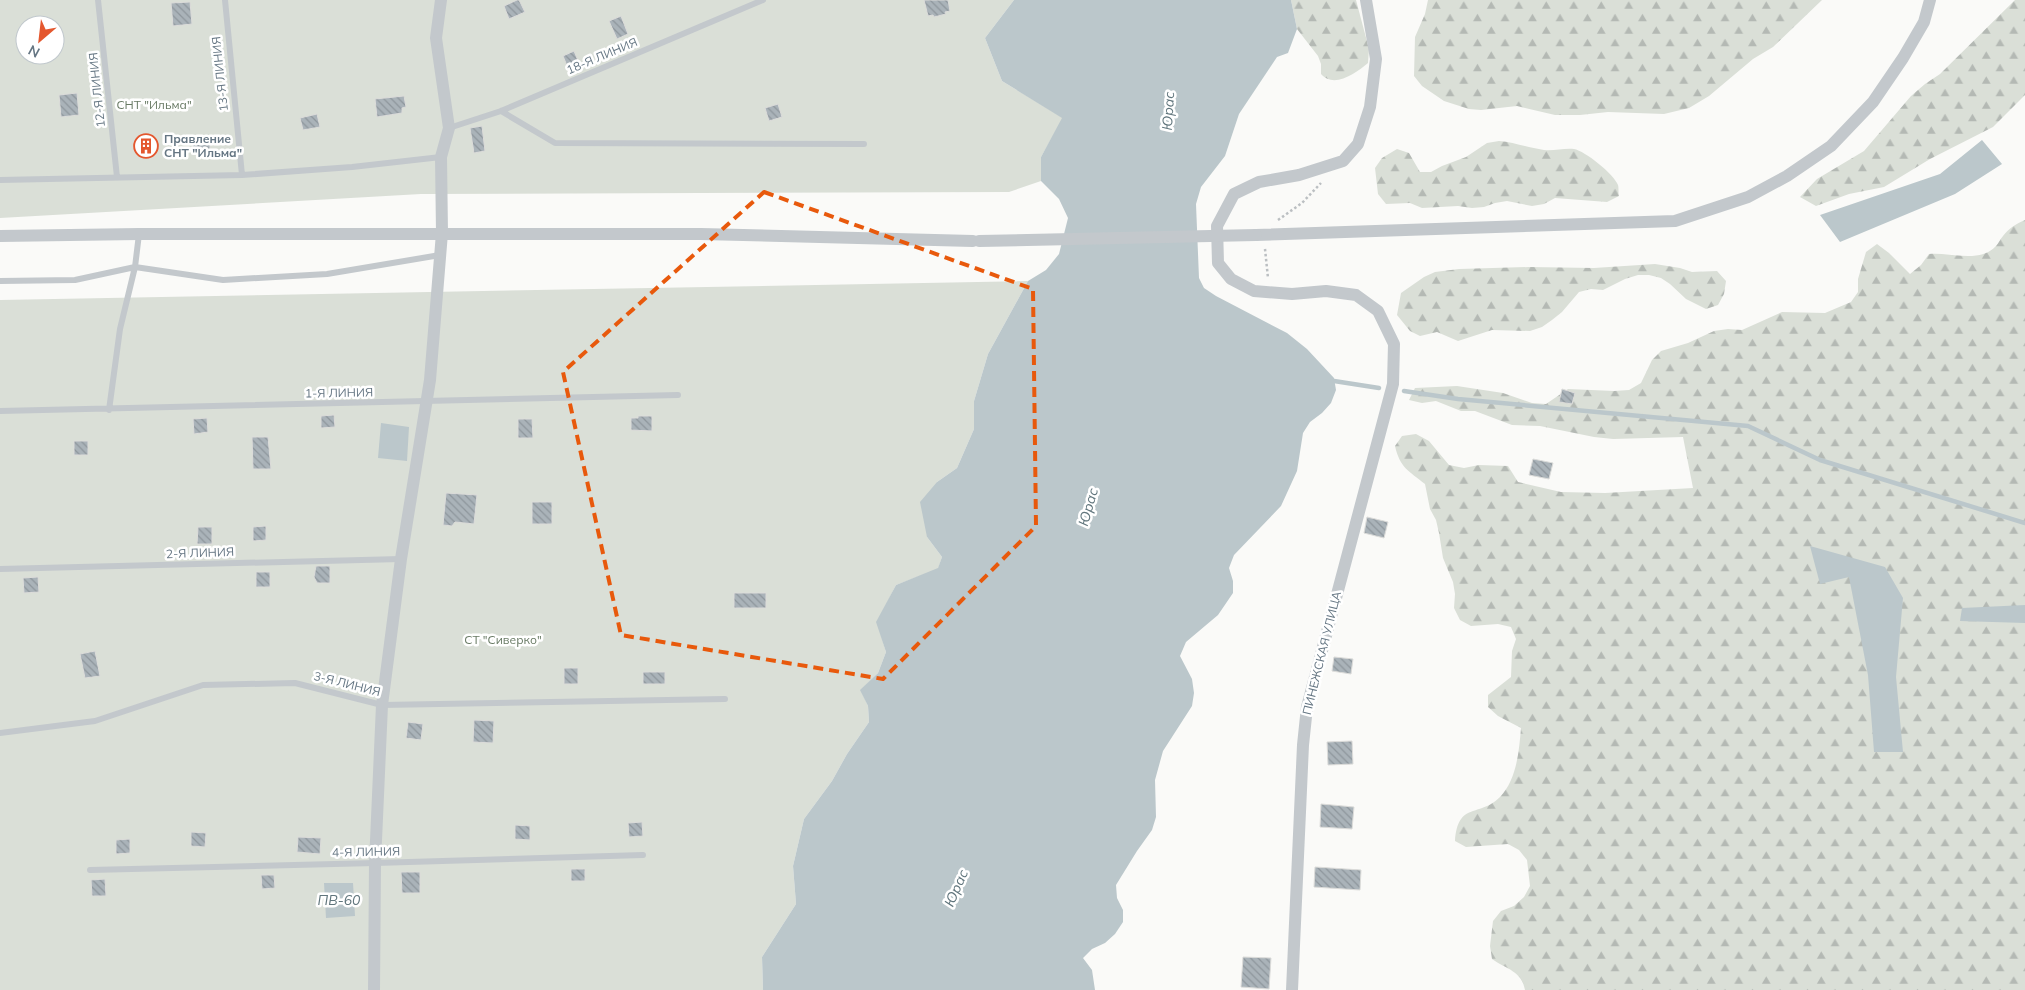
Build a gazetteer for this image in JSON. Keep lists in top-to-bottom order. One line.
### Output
{"streets":{"street":["ПИНЕЖСКАЯ УЛИЦА"],"lane":["18-Я ЛИНИЯ","13-Я ЛИНИЯ","12-Я ЛИНИЯ","1-Я ЛИНИЯ","2-Я ЛИНИЯ","3-Я ЛИНИЯ","4-Я ЛИНИЯ"]},"water":["Юрас","ПВ-60"],"parks":["СНТ \"Ильма\"","СТ \"Сиверко\""],"places":{"building":["Правление СНТ \"Ильма\""]},"north":"bottom left"}
